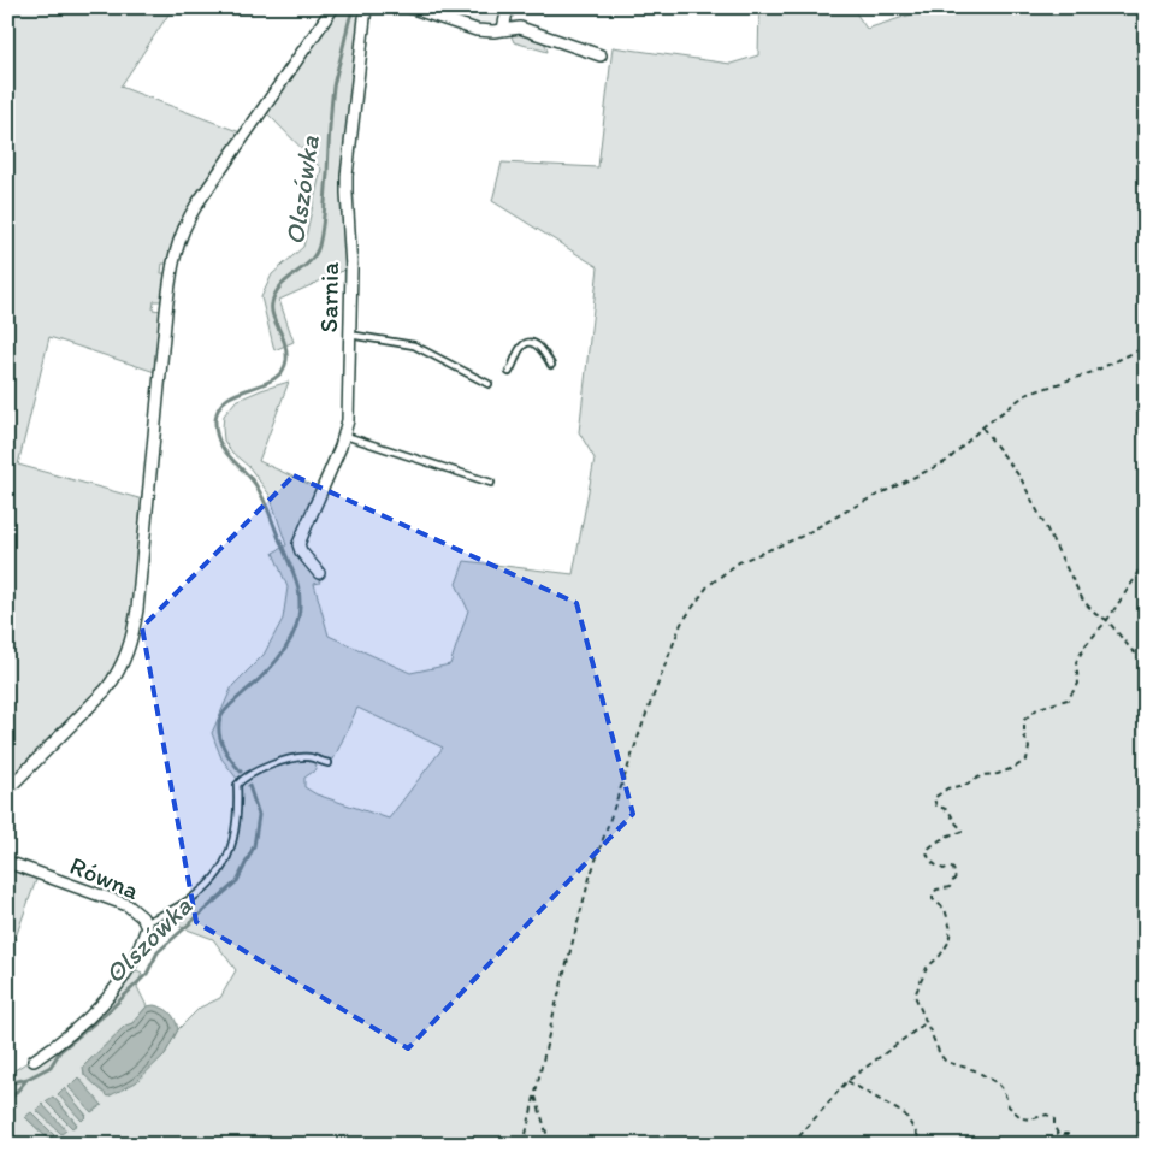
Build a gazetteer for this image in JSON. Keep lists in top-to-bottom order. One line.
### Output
{"streets":{"street":["Sarnia","Równa"]},"water":["Olszówka"]}
